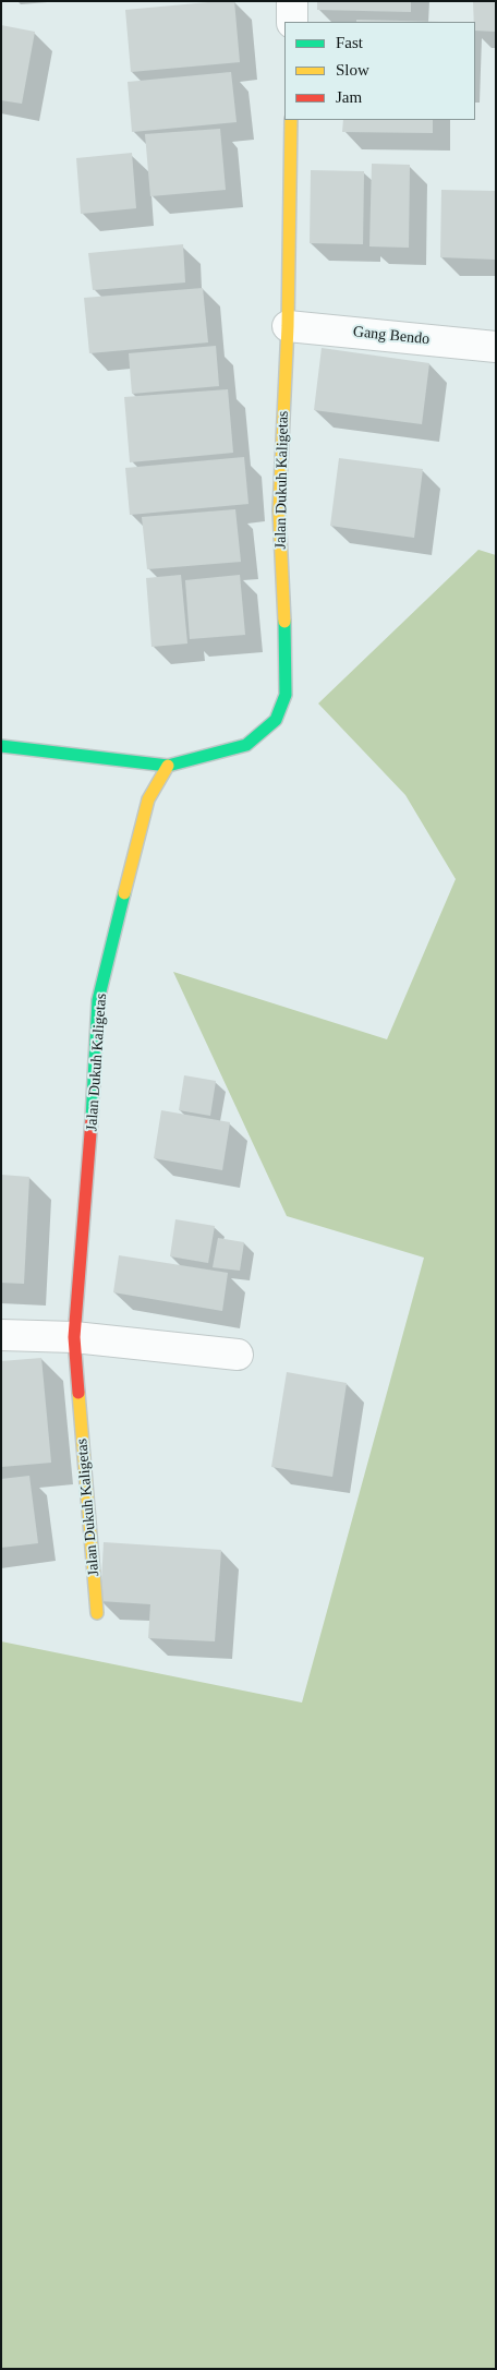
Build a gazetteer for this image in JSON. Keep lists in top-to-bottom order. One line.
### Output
{"streets":{"street":["Gang Bendo","Jalan Dukuh Kaligetas"]},"crossings":[["Gang Bendo","Jalan Dukuh Kaligetas"]],"legend":["Fast","Slow","Jam"]}
